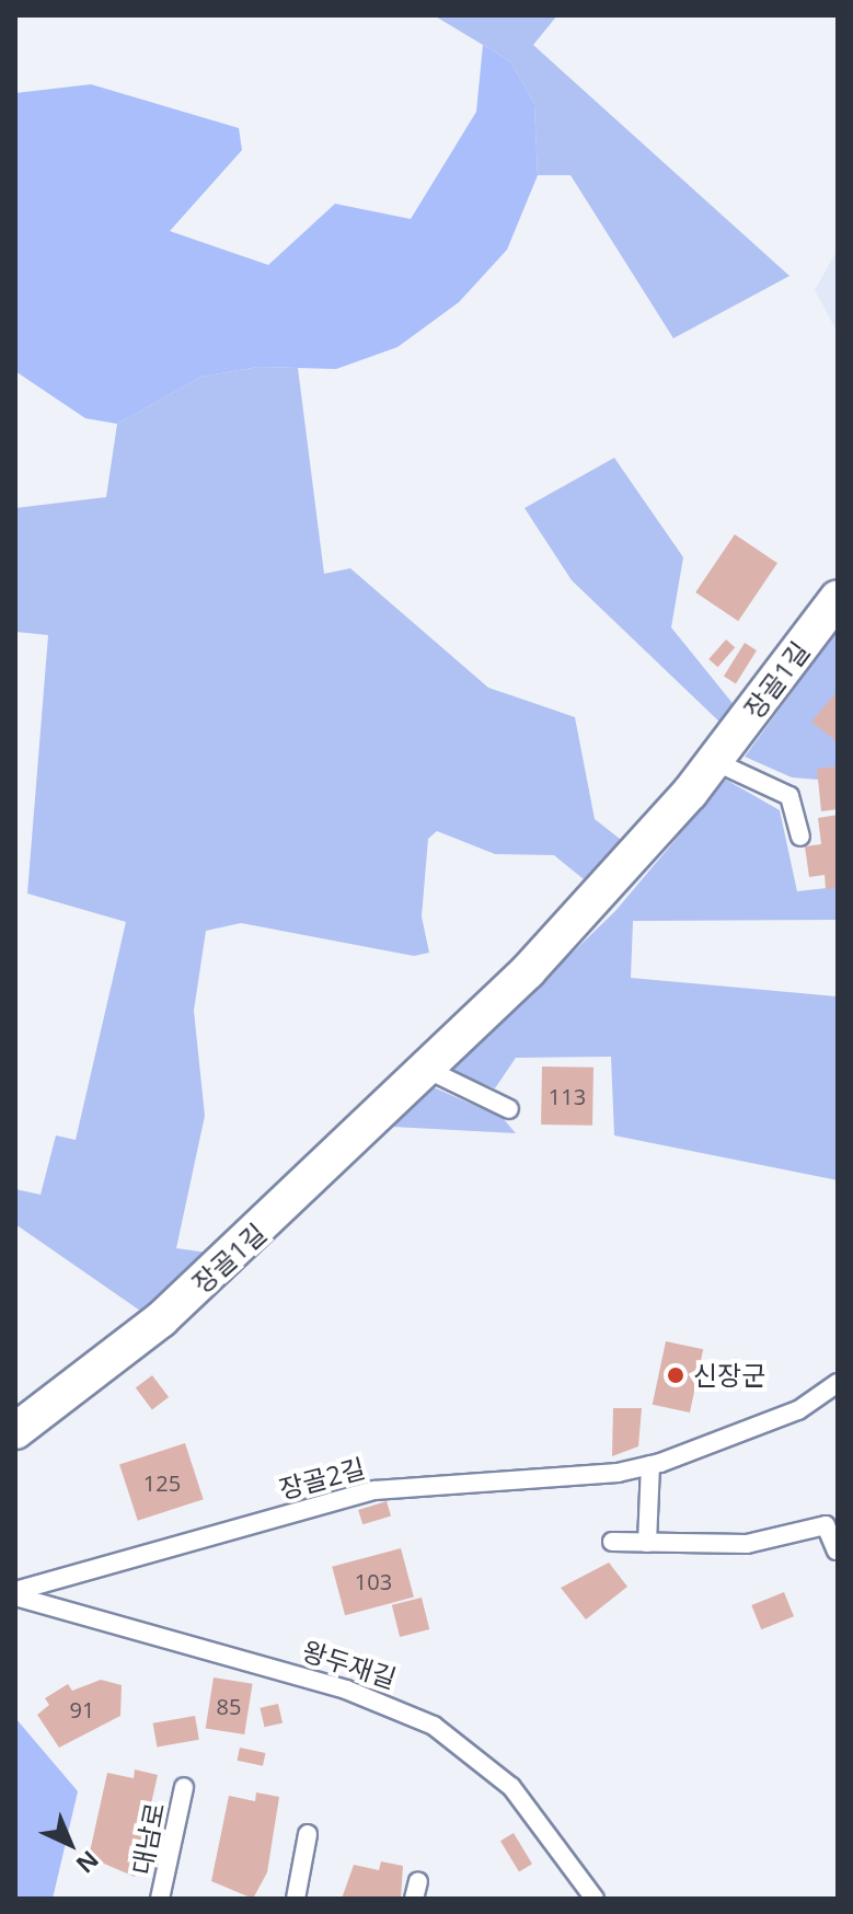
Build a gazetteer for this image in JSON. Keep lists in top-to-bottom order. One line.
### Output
{"streets":{"street":["장골1길"],"lane":["장골2길","왕두재길","대남로"]},"crossings":[["장골2길","왕두재길"]],"places":["신장군"],"house_numbers":["113","125","103","85","91"],"north":"bottom right"}
